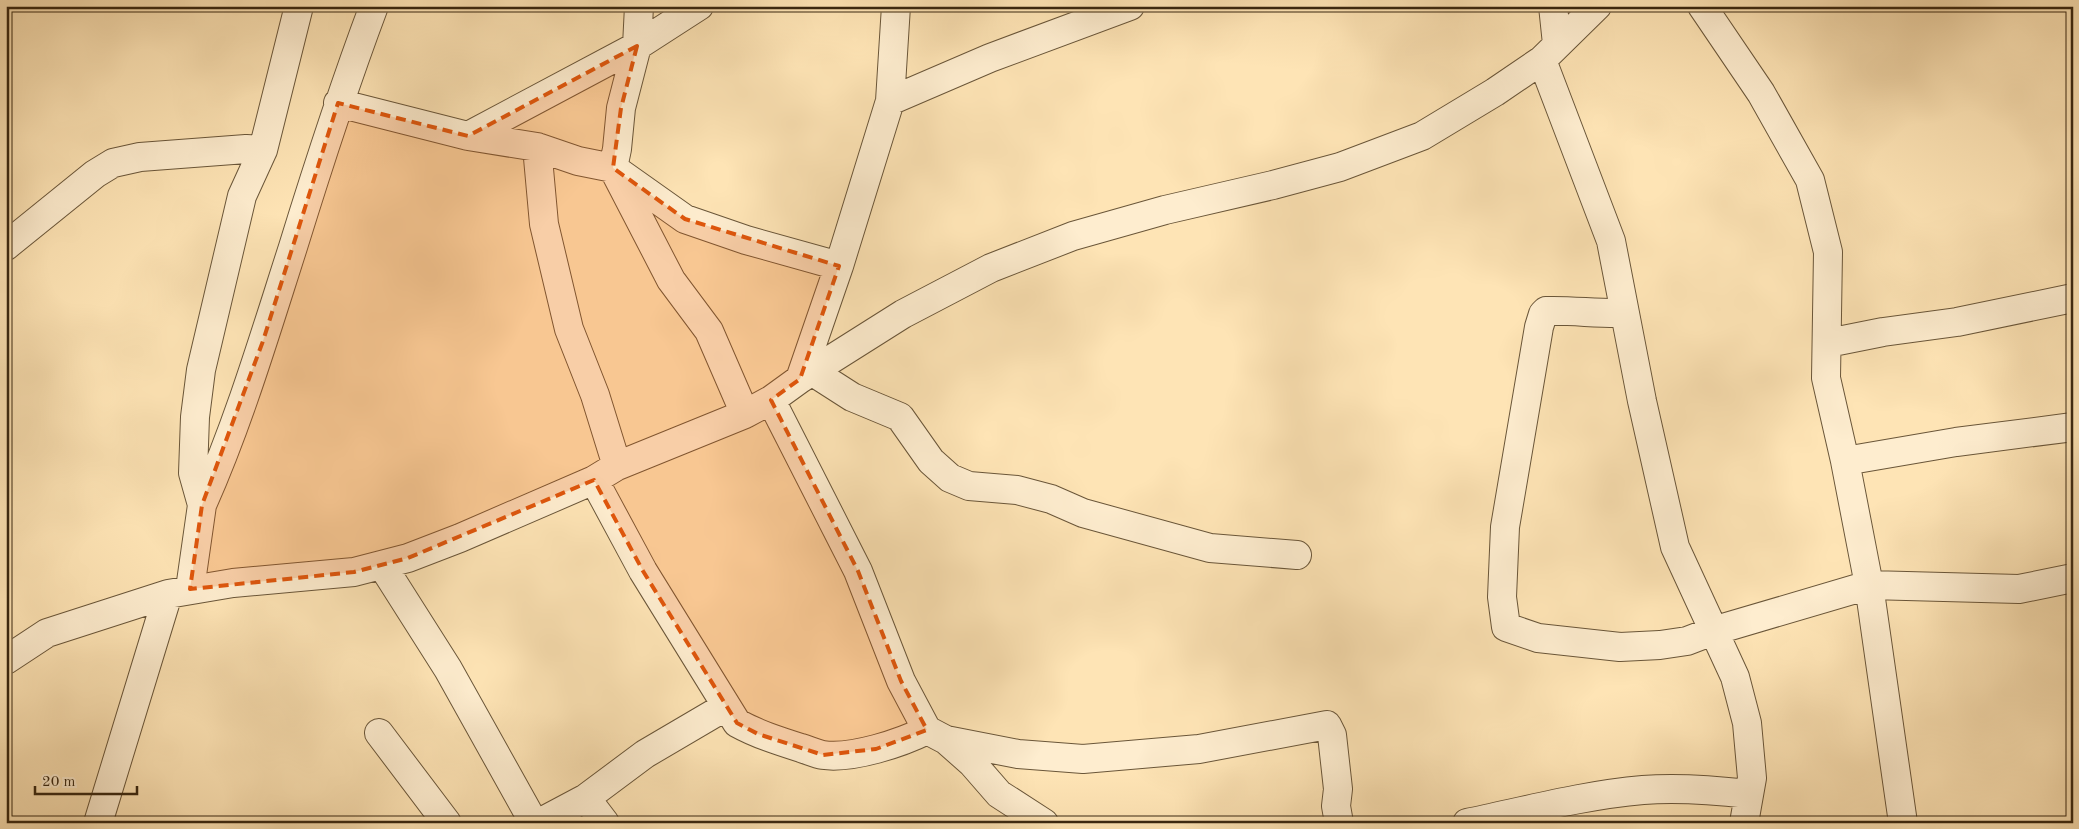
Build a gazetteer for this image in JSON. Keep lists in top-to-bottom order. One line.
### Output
{"scale_bar":"20 m"}
